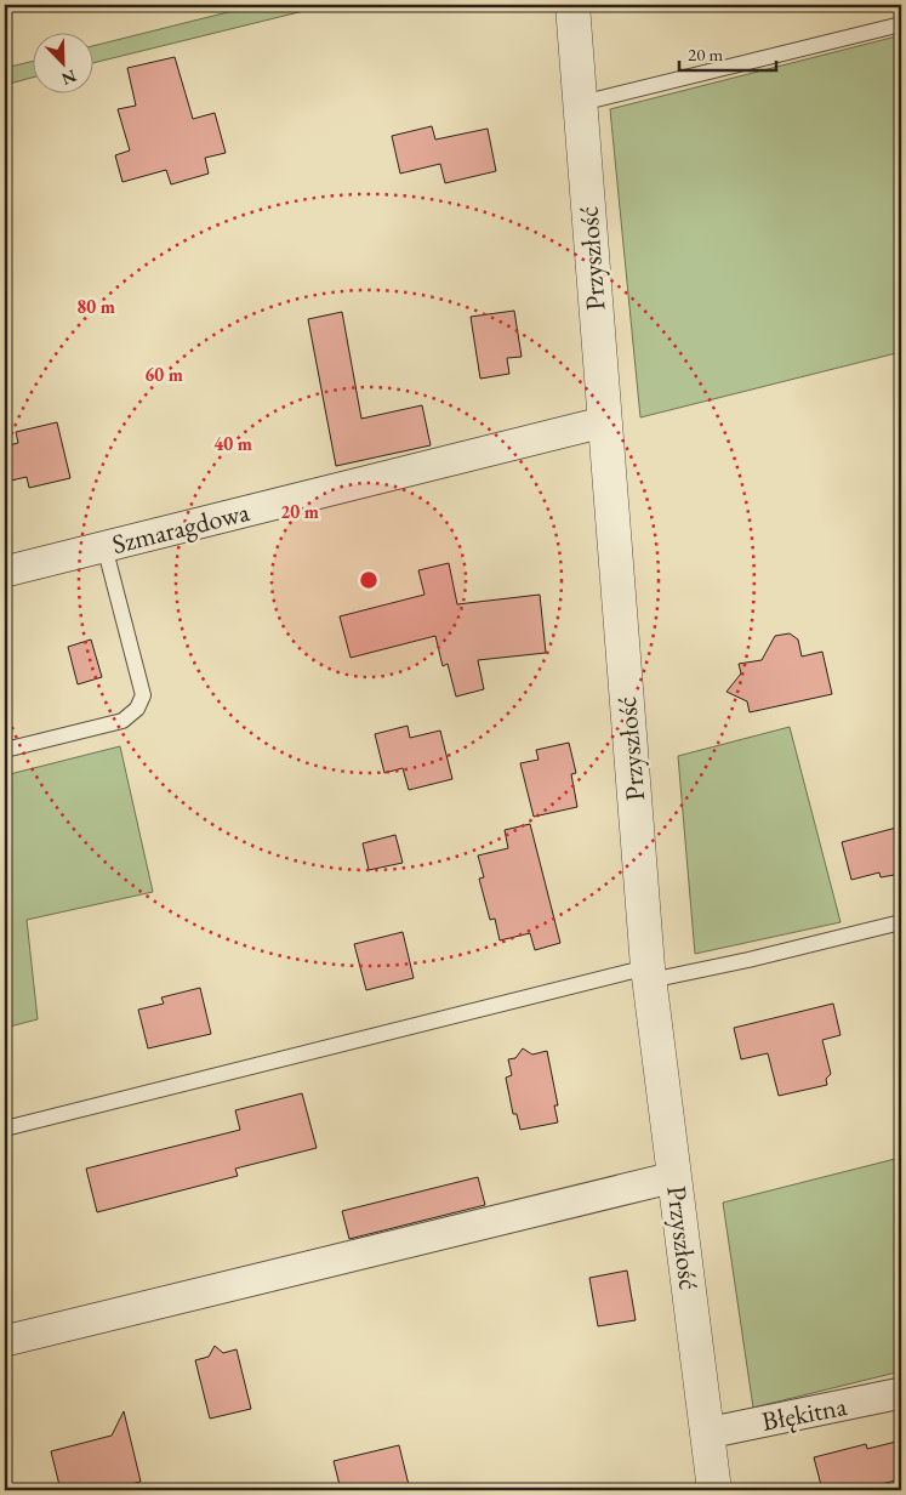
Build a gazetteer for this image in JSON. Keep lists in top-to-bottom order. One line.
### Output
{"streets":{"street":["Przyszłość","Szmaragdowa","Błękitna"]},"crossings":[["Przyszłość","Szmaragdowa"],["Przyszłość","Błękitna"]],"scale_bar":"20 m","north":"bottom right","rings":["80 m","60 m","40 m","20 m"]}
